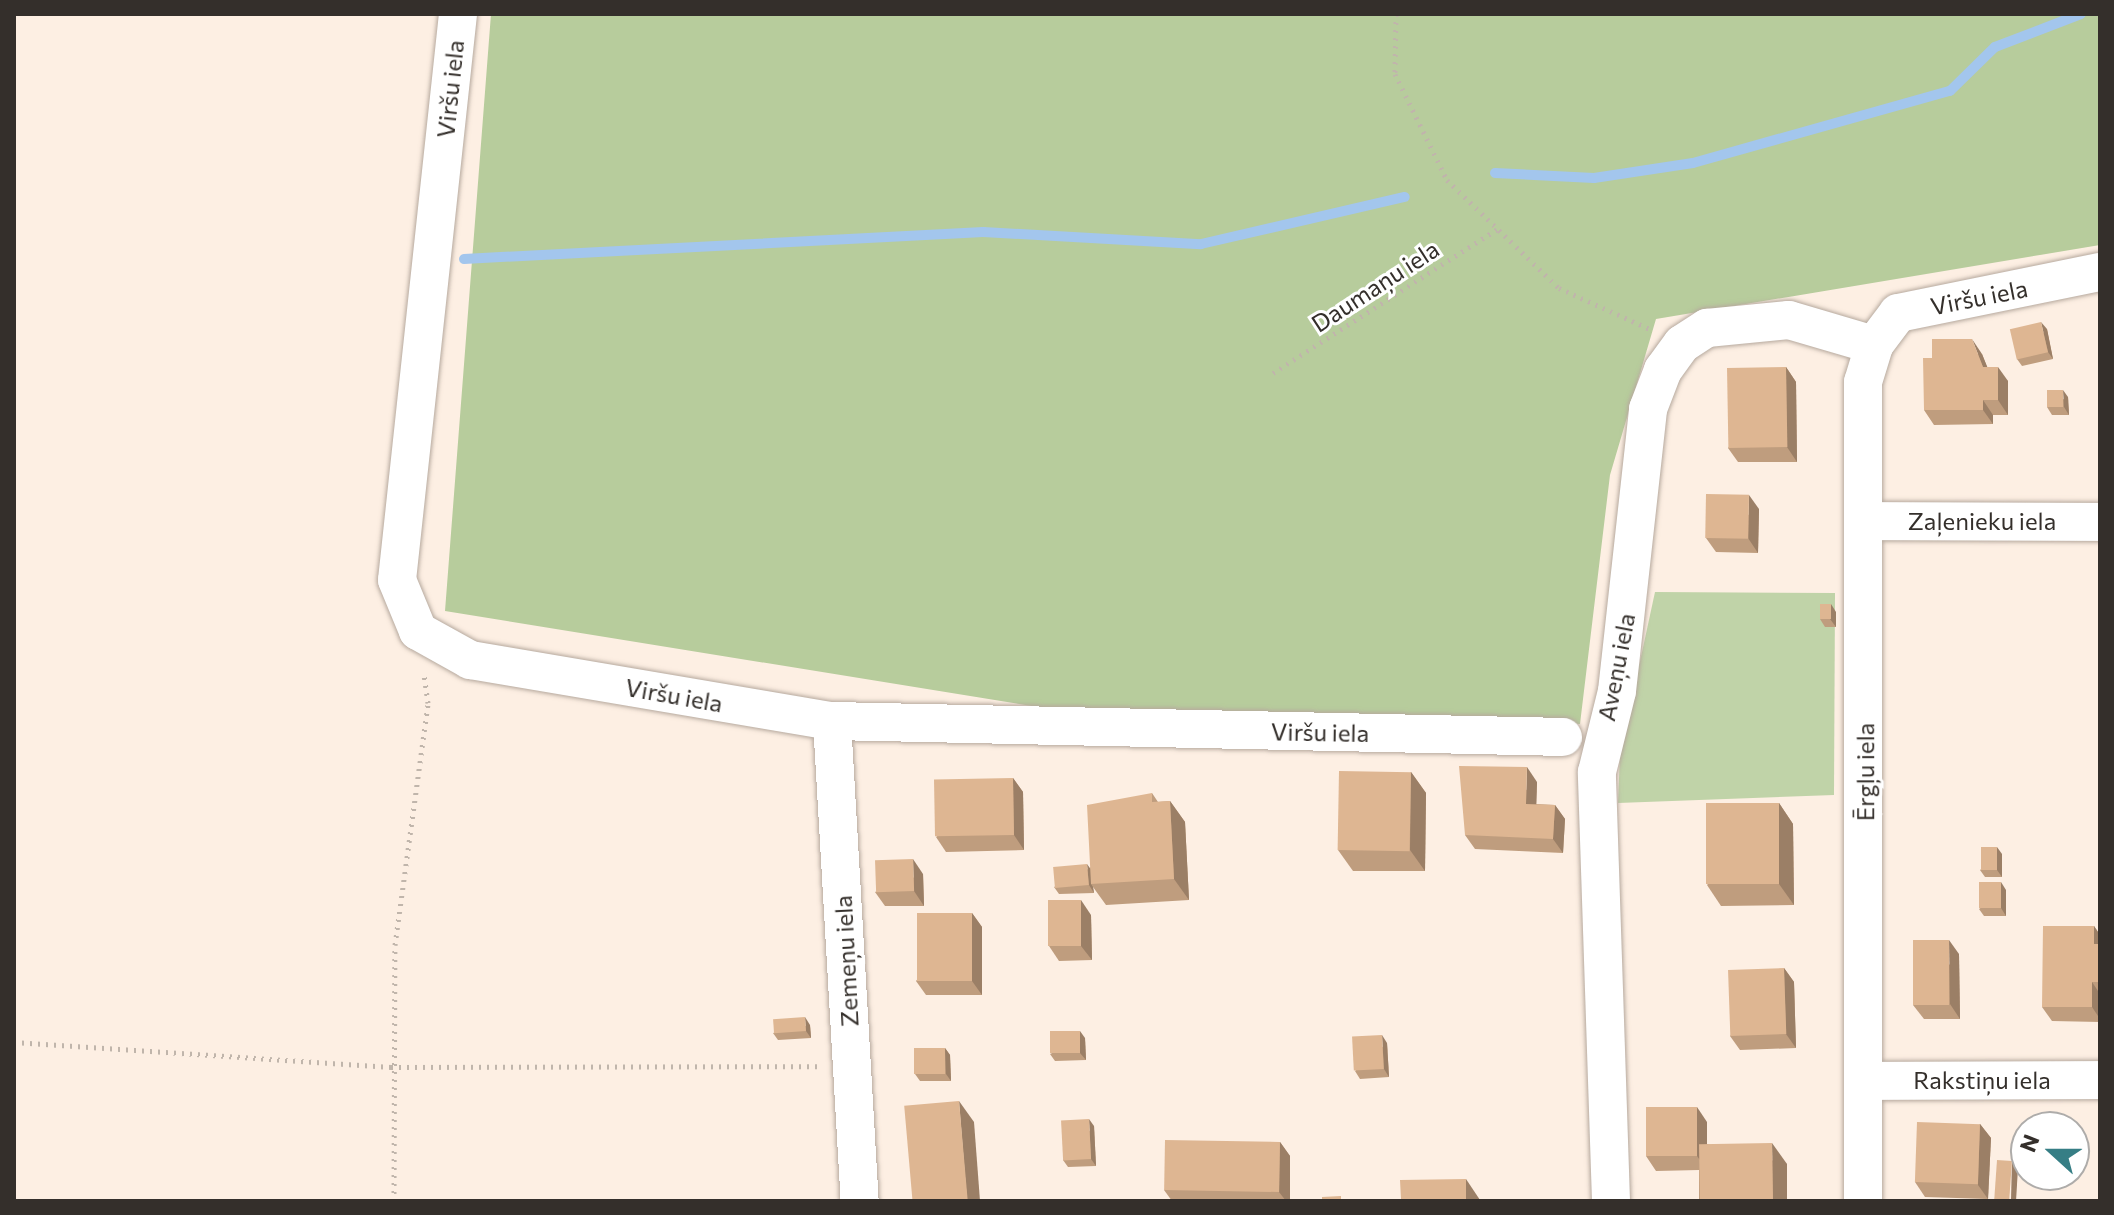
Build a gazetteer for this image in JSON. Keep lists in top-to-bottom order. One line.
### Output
{"streets":{"street":["Viršu iela","Zaļenieku iela","Aveņu iela","Ērgļu iela","Zemeņu iela","Rakstiņu iela"],"path":["Daumaņu iela"]},"crossings":[["Viršu iela","Ērgļu iela"],["Viršu iela","Zemeņu iela"],["Zaļenieku iela","Ērgļu iela"],["Ērgļu iela","Rakstiņu iela"]],"north":"left"}
